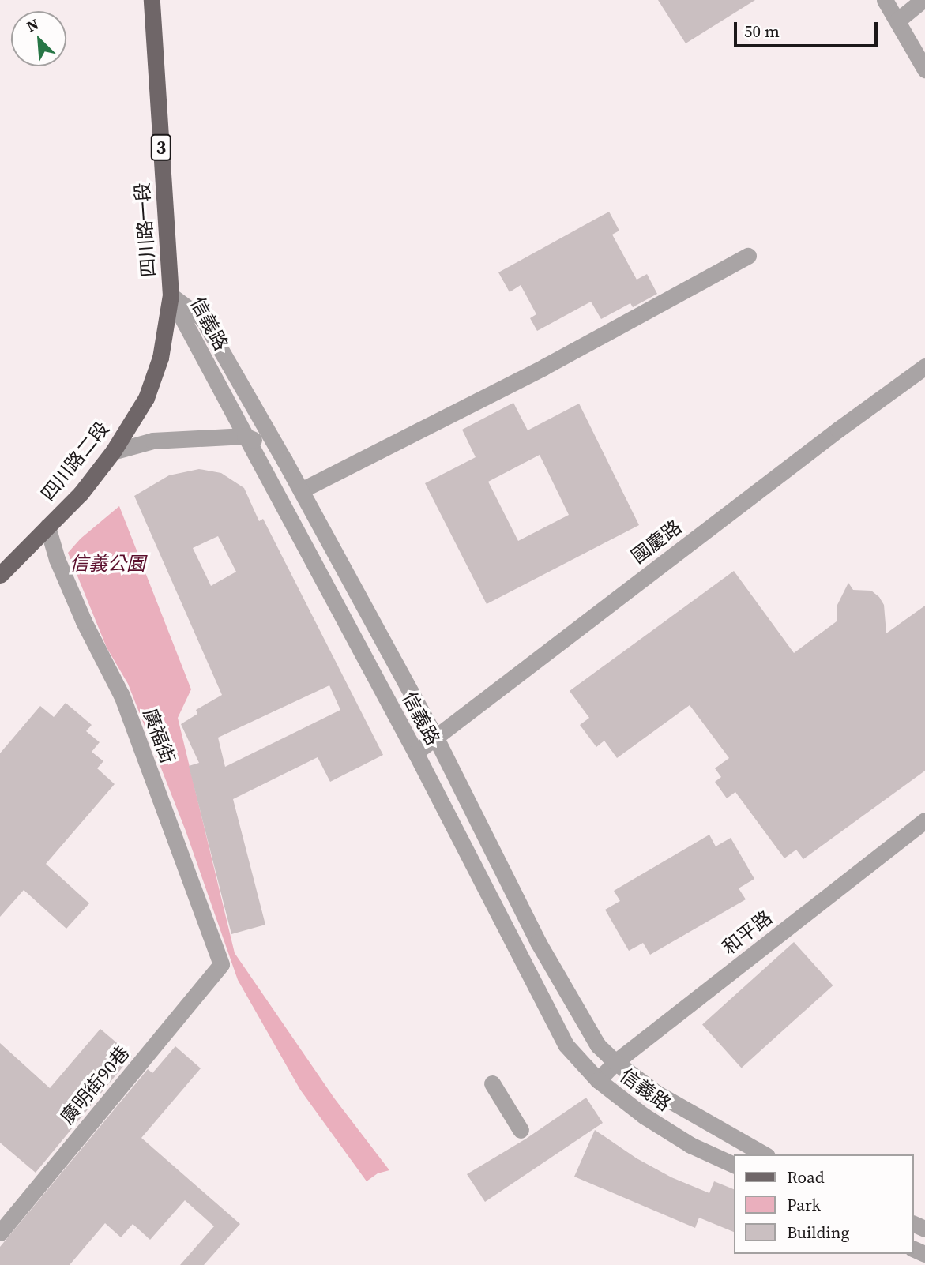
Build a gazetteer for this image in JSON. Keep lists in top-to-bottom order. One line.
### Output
{"streets":{"main road":["3","四川路一段","四川路二段"],"street":["信義路","國慶路","廣福街","和平路","廣明街90巷"]},"crossings":[["四川路一段","信義路"],["四川路一段","四川路二段"],["信義路","國慶路"],["信義路","和平路"],["四川路二段","廣福街"],["廣福街","廣明街90巷"]],"parks":["信義公園"],"legend":["Road","Park","Building"],"scale_bar":"50 m","north":"top left"}
